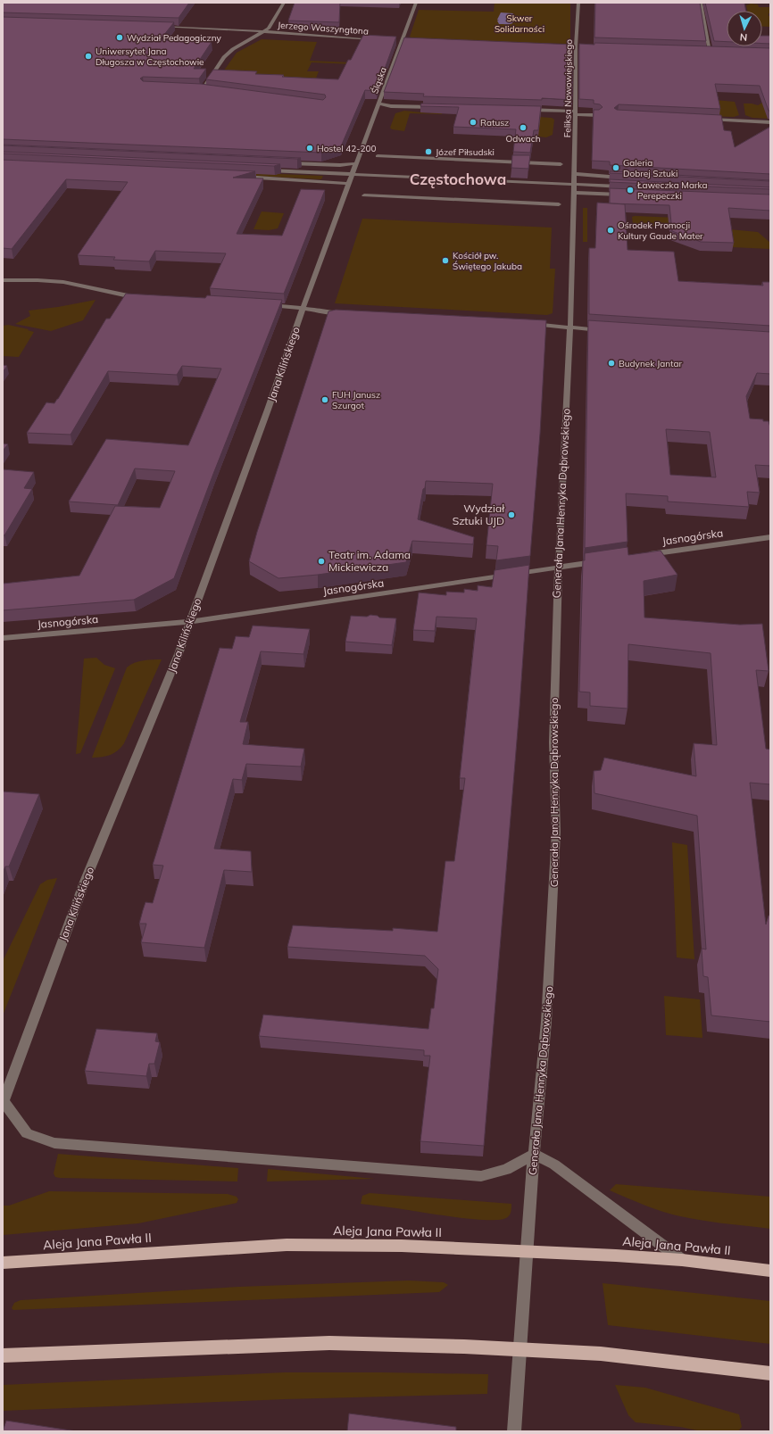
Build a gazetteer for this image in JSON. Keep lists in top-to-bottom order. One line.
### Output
{"streets":{"main road":["Aleja Jana Pawła II"],"street":["Jerzego Waszyngtona","Śląska","Feliksa Nowowiejskiego","Jana Kilińskiego","Generała Jana Henryka Dąbrowskiego","Jasnogórska"]},"crossings":[["Śląska","Jana Kilińskiego"],["Feliksa Nowowiejskiego","Generała Jana Henryka Dąbrowskiego"],["Jana Kilińskiego","Jasnogórska"],["Generała Jana Henryka Dąbrowskiego","Jasnogórska"],["Generała Jana Henryka Dąbrowskiego","Aleja Jana Pawła II"]],"districts":["Częstochowa"],"parks":["Skwer Solidarności"],"places":["Wydział Pedagogiczny","Uniwersytet Jana Długosza w Częstochowie","Ratusz","Odwach","Hostel 42-200","Józef Piłsudski","Galeria Dobrej Sztuki","Ławeczka Marka Perepeczki","Ośrodek Promocji Kultury Gaude Mater","Kościół pw. Świętego Jakuba","Budynek Jantar","FUH Janusz Szurgot","Wydział Sztuki UJD","Teatr im. Adama Mickiewicza"],"north":"bottom"}
